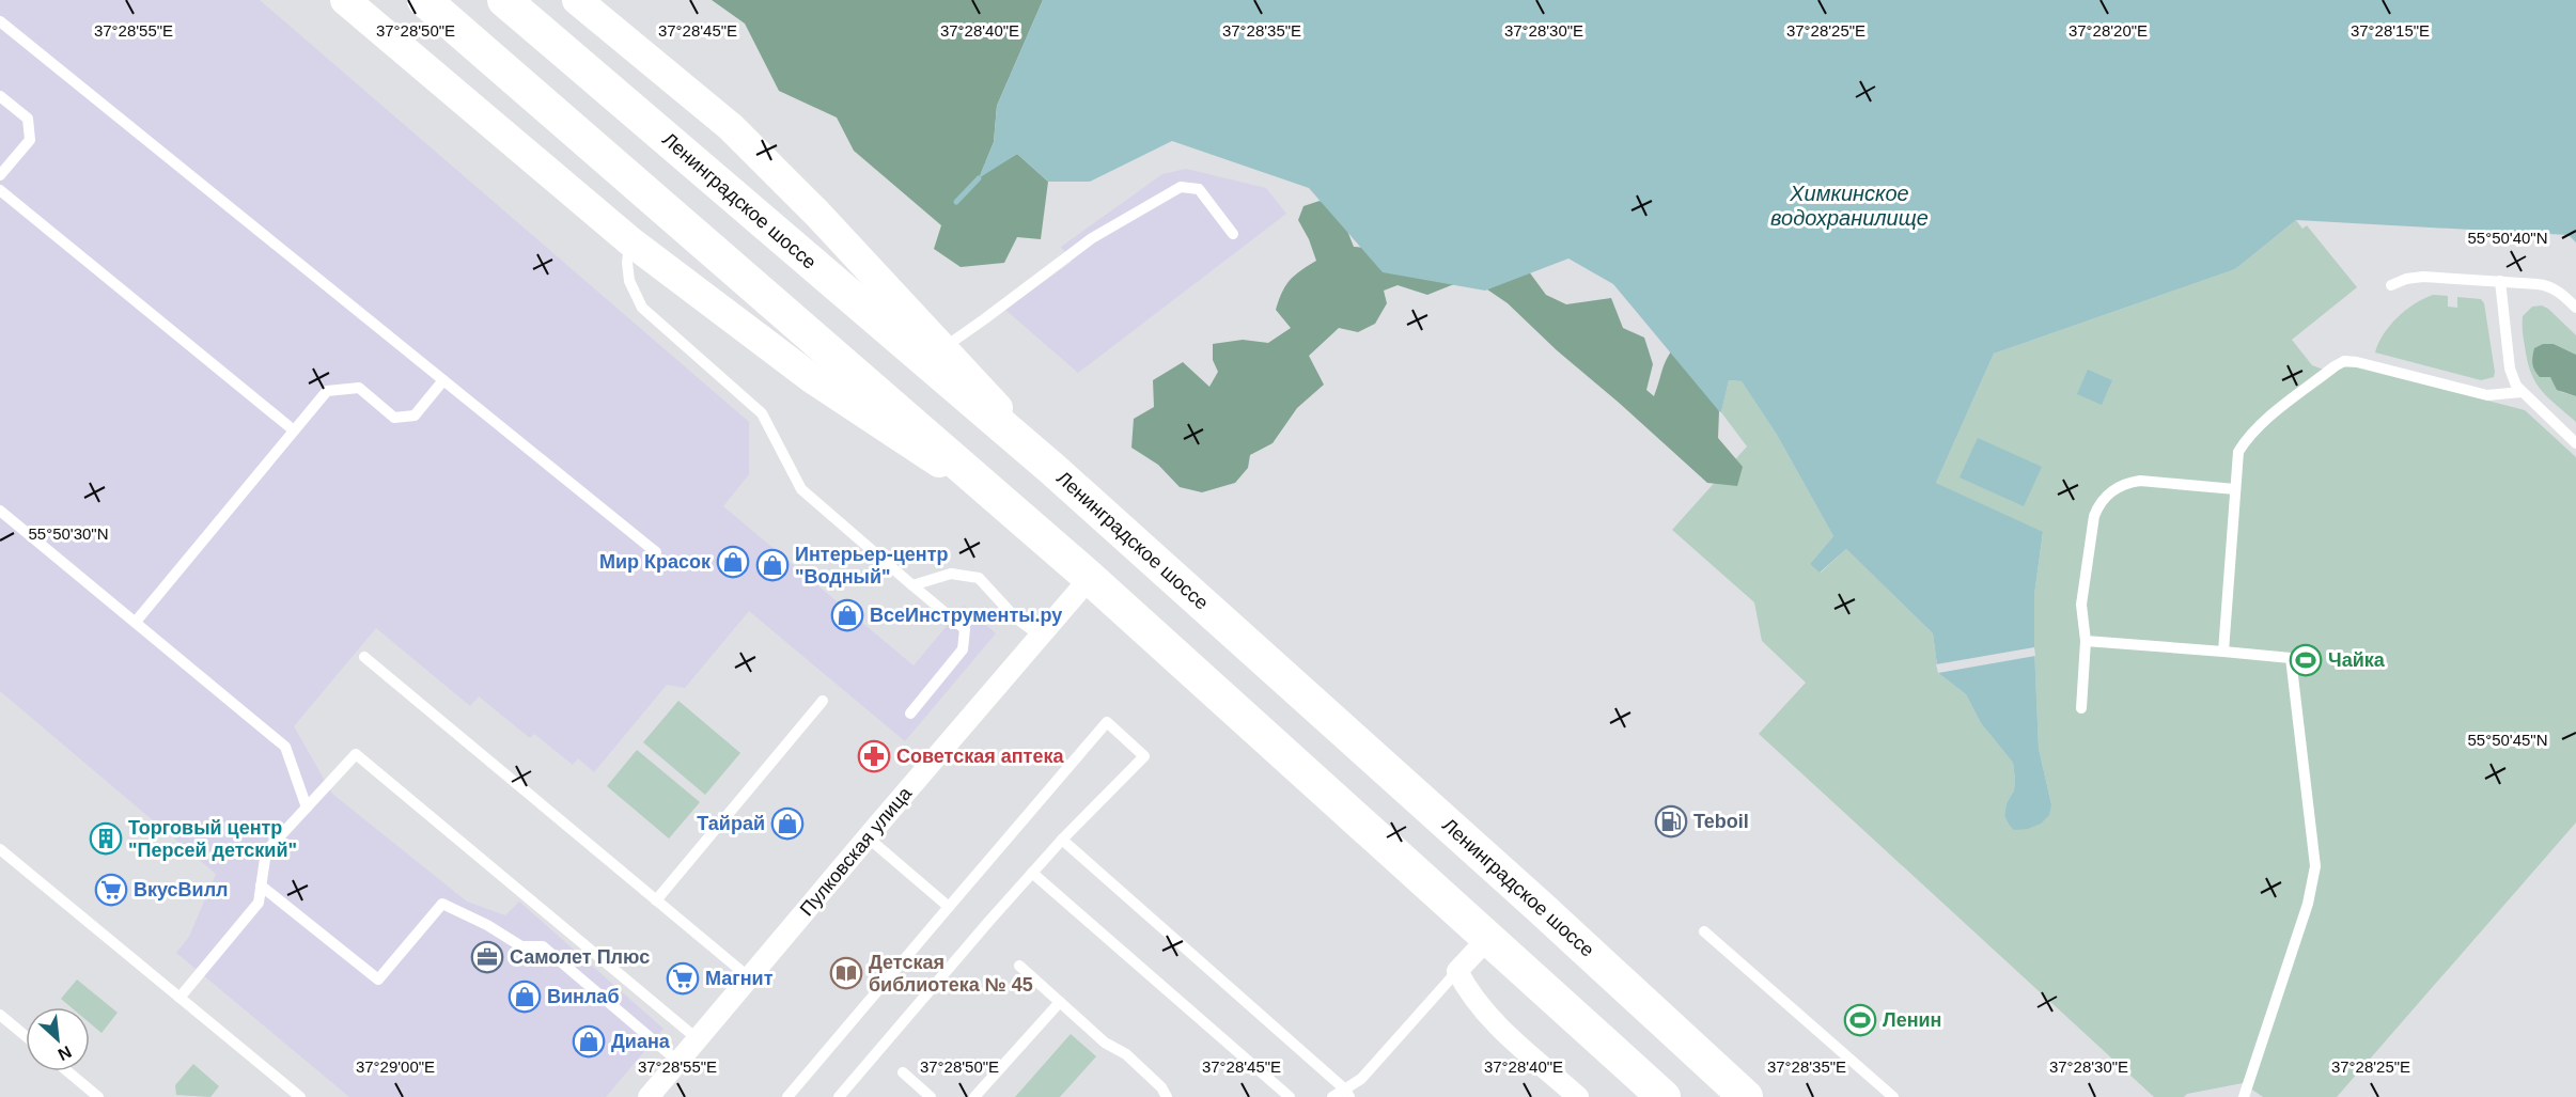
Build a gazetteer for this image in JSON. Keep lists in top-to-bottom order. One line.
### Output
{"streets":{"main road":["Ленинградское шоссе"],"street":["Пулковская улица"]},"water":["Химкинское водохранилище"],"places":{"shop":["Мир Красок","Интерьер-центр \"Водный\"","ВсеИнструменты.ру","Тайрай","Винлаб","Диана"],"sports":["Чайка","Ленин"],"pharmacy":["Советская аптека"],"fuel station":["Teboil"],"building":["Торговый центр \"Персей детский\""],"supermarket":["ВкусВилл","Магнит"],"office":["Самолет Плюс"],"library":["Детская библиотека № 45"]},"north":"bottom right","coordinates":["37°28'55\"E","37°28'50\"E","37°28'45\"E","37°28'40\"E","37°28'35\"E","37°28'30\"E","37°28'25\"E","37°28'20\"E","37°28'15\"E","55°50'40\"N","55°50'30\"N","55°50'45\"N","37°29'00\"E"]}
